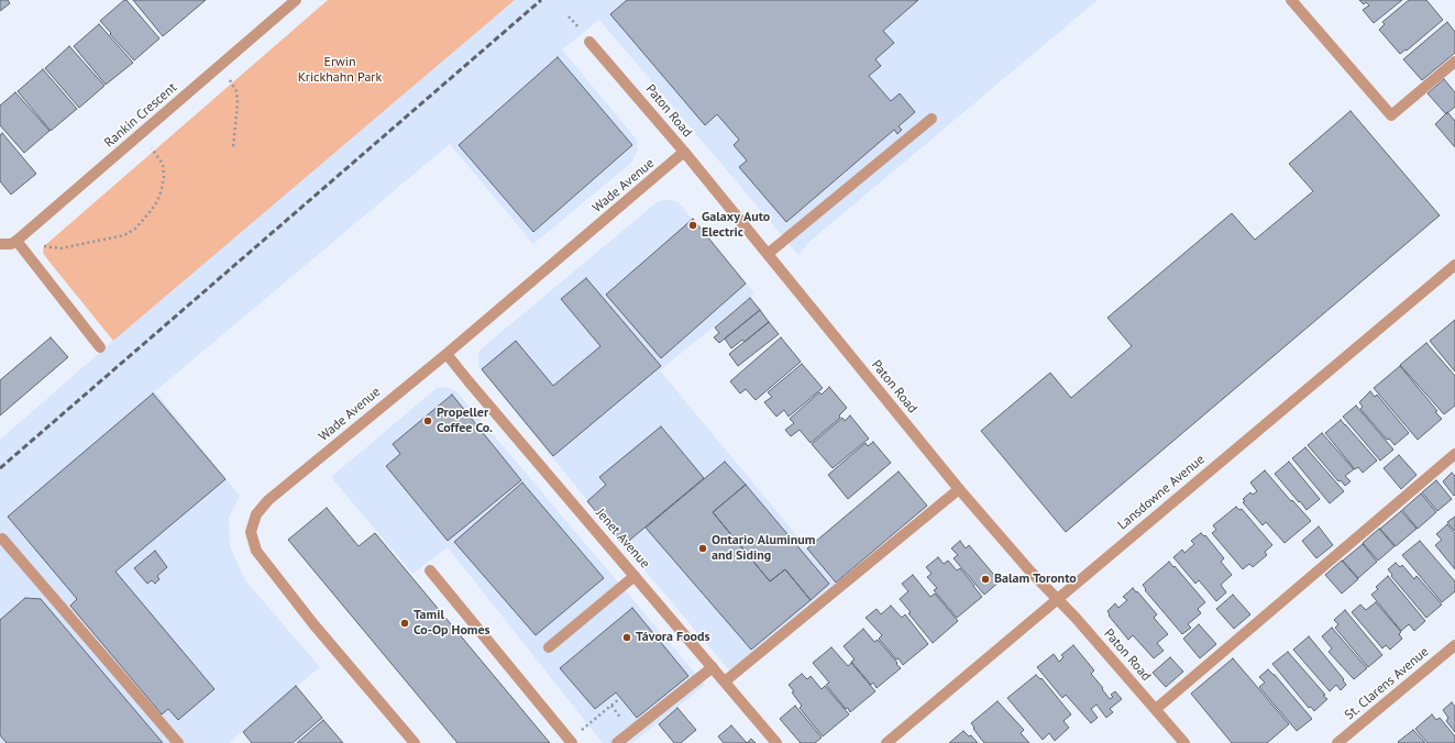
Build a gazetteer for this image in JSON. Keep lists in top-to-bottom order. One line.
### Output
{"streets":{"street":["Paton Road","Rankin Crescent","Wade Avenue","Lansdowne Avenue","Jenet Avenue","St. Clarens Avenue"]},"crossings":[["Paton Road","Wade Avenue"],["Paton Road","Lansdowne Avenue"],["Wade Avenue","Jenet Avenue"]],"parks":["Erwin Krickhahn Park"],"places":["Galaxy Auto Electric","Propeller Coffee Co.","Ontario Aluminum and Siding","Balam Toronto","Tamil Co-Op Homes","Távora Foods"]}
